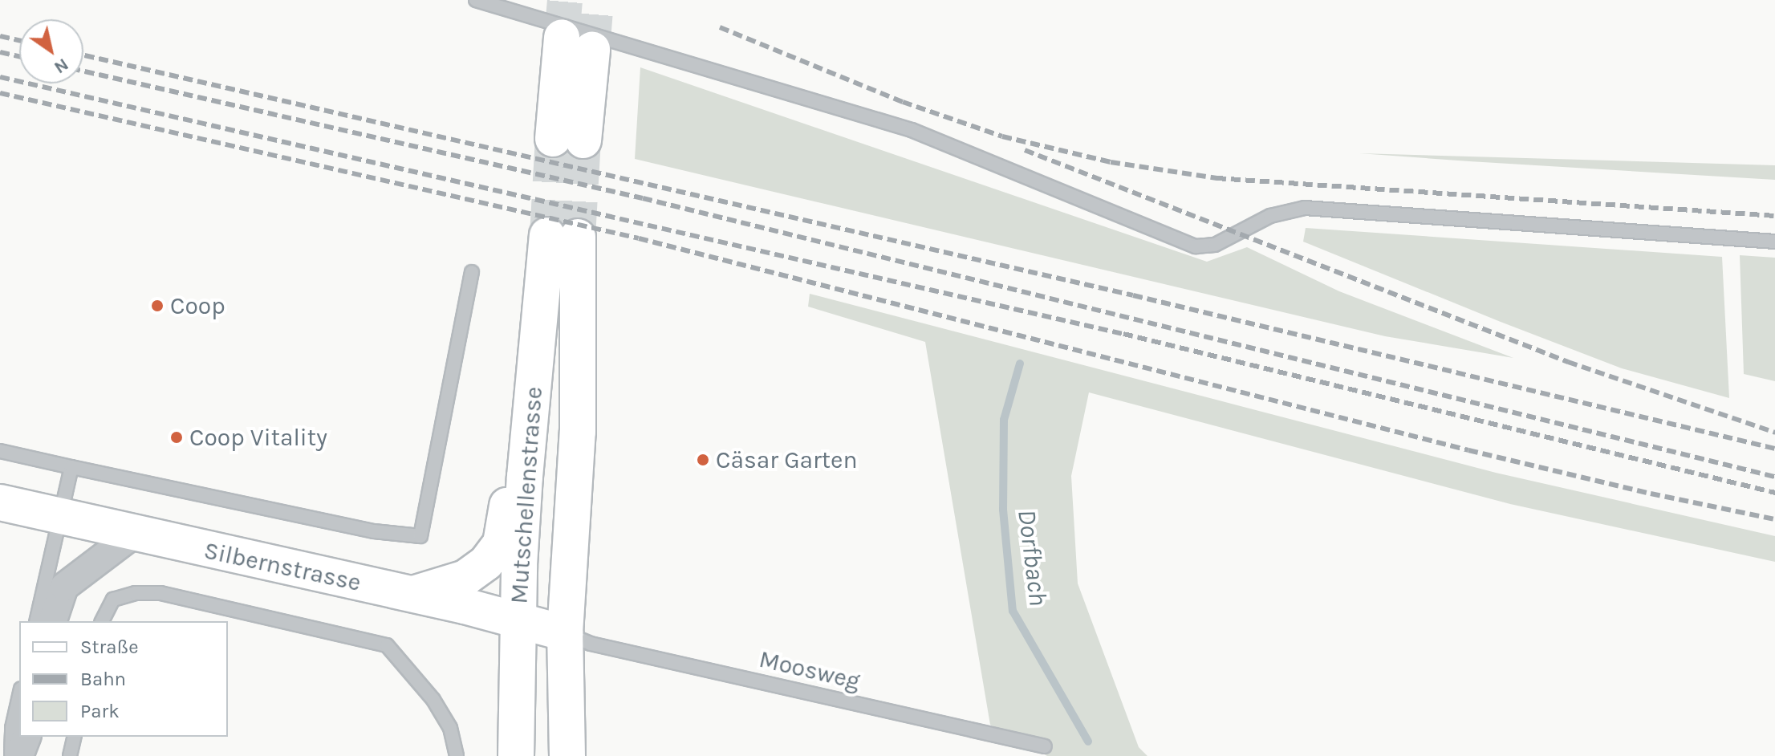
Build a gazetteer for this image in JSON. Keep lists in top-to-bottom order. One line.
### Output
{"streets":{"main road":["Mutschellenstrasse","Silbernstrasse"],"lane":["Moosweg"]},"crossings":[["Mutschellenstrasse","Silbernstrasse"],["Mutschellenstrasse","Moosweg"],["Silbernstrasse","Moosweg"]],"water":["Dorfbach"],"places":["Coop","Coop Vitality","Cäsar Garten"],"legend":["Straße","Bahn","Park"],"north":"bottom right"}
